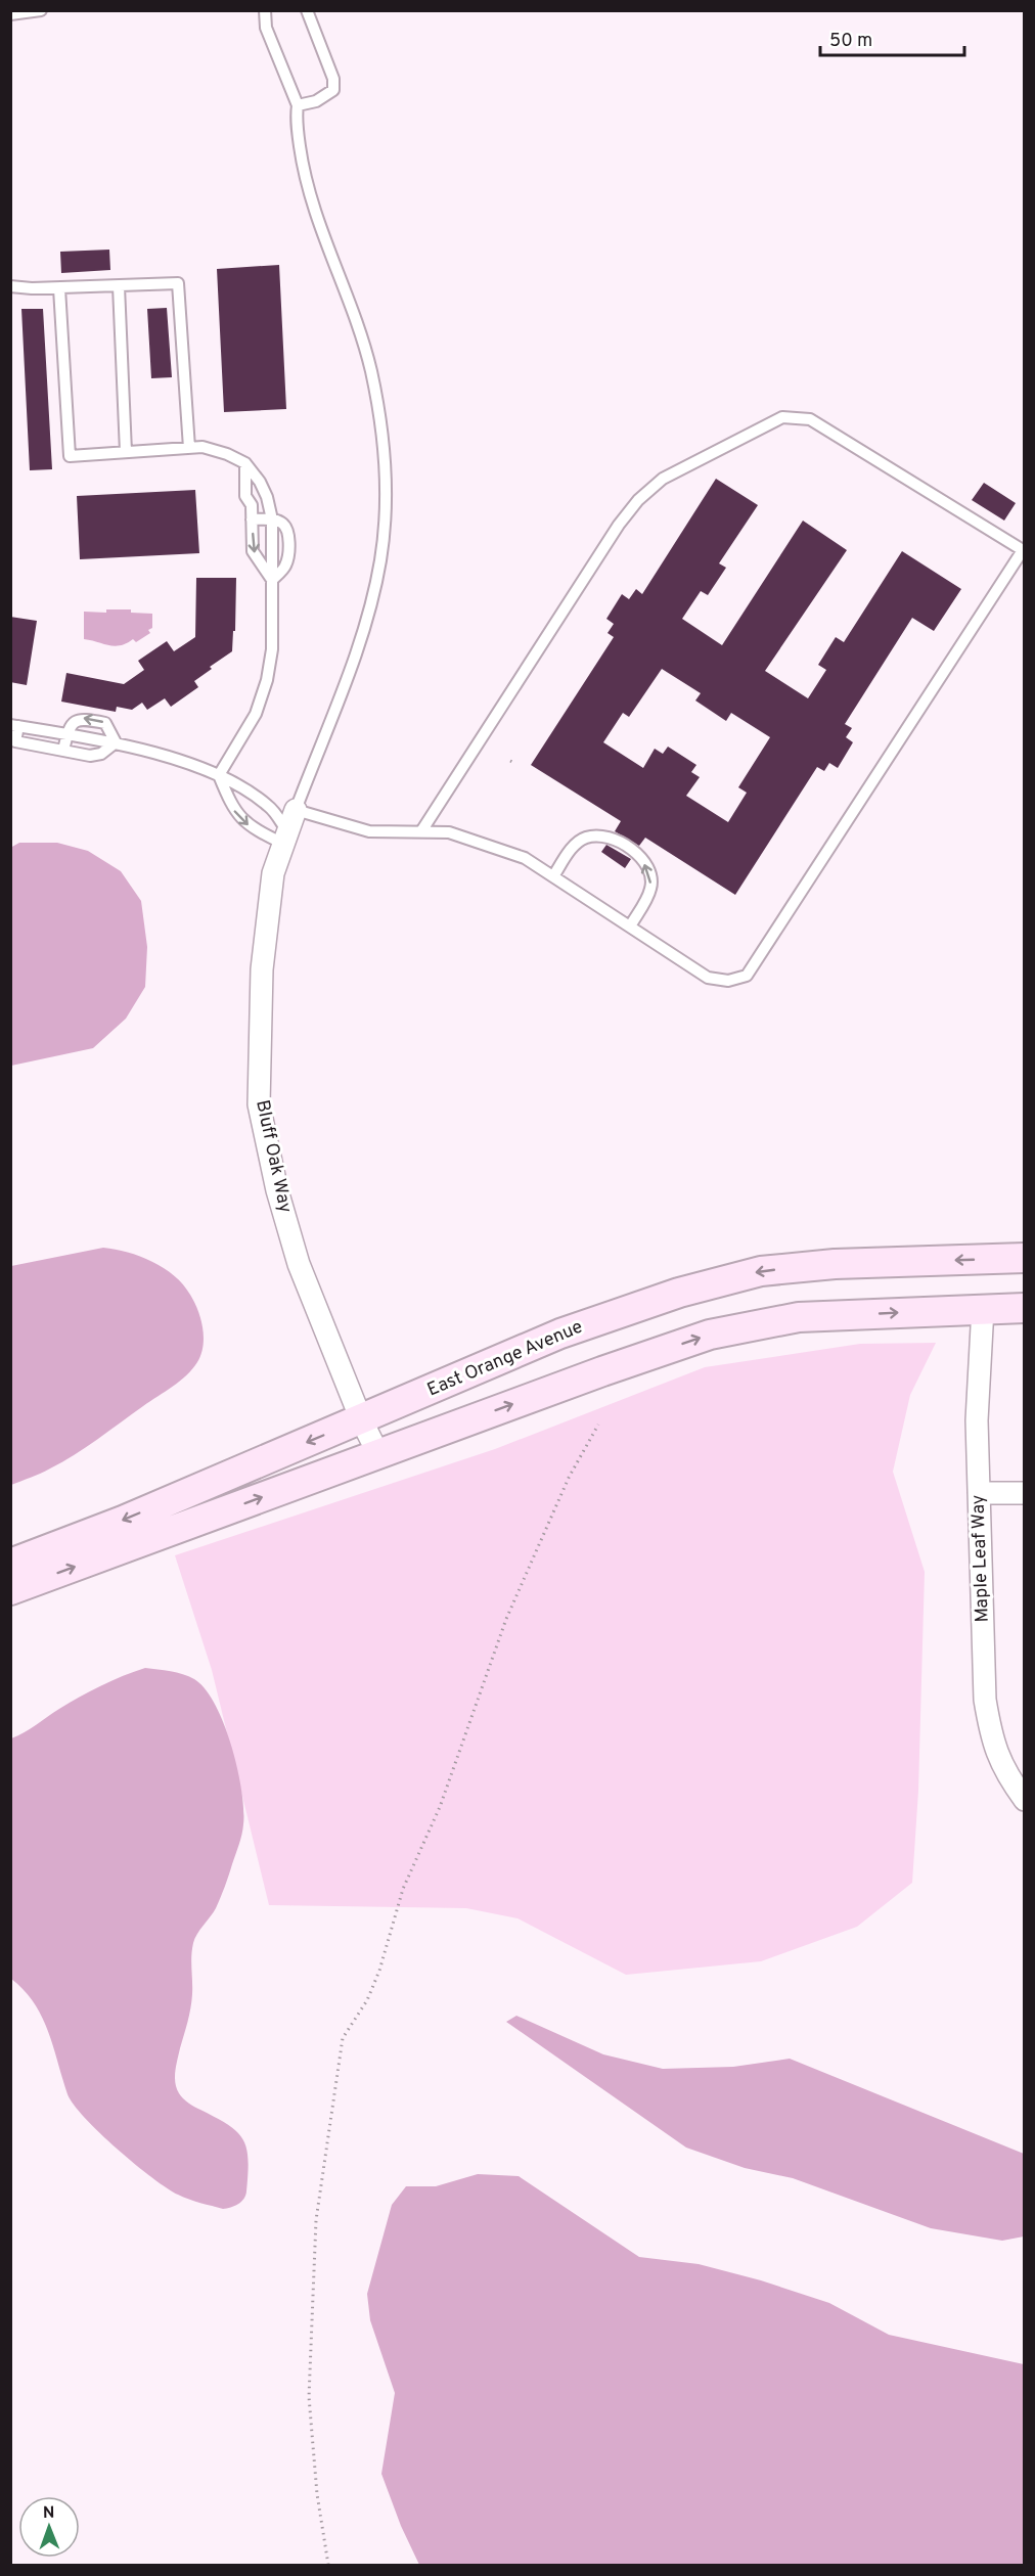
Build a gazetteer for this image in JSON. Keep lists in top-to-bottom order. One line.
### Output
{"streets":{"street":["Bluff Oak Way","East Orange Avenue","Maple Leaf Way"]},"crossings":[["Bluff Oak Way","East Orange Avenue"]],"scale_bar":"50 m","north":"top"}
